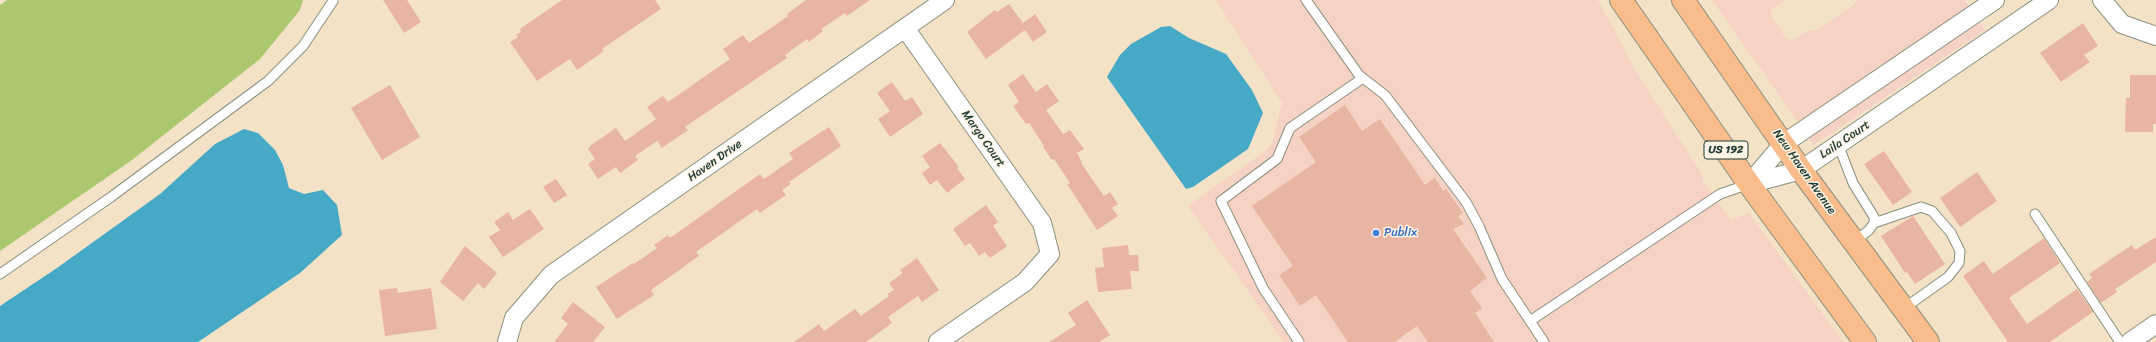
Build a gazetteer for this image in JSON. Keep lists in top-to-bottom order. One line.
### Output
{"streets":{"main road":["US 192","New Haven Avenue"],"street":["Margo Court","Laila Court","Haven Drive"]},"crossings":[["Margo Court","Haven Drive"],["Laila Court","US 192"],["Laila Court","New Haven Avenue"]],"places":["Publix"]}
